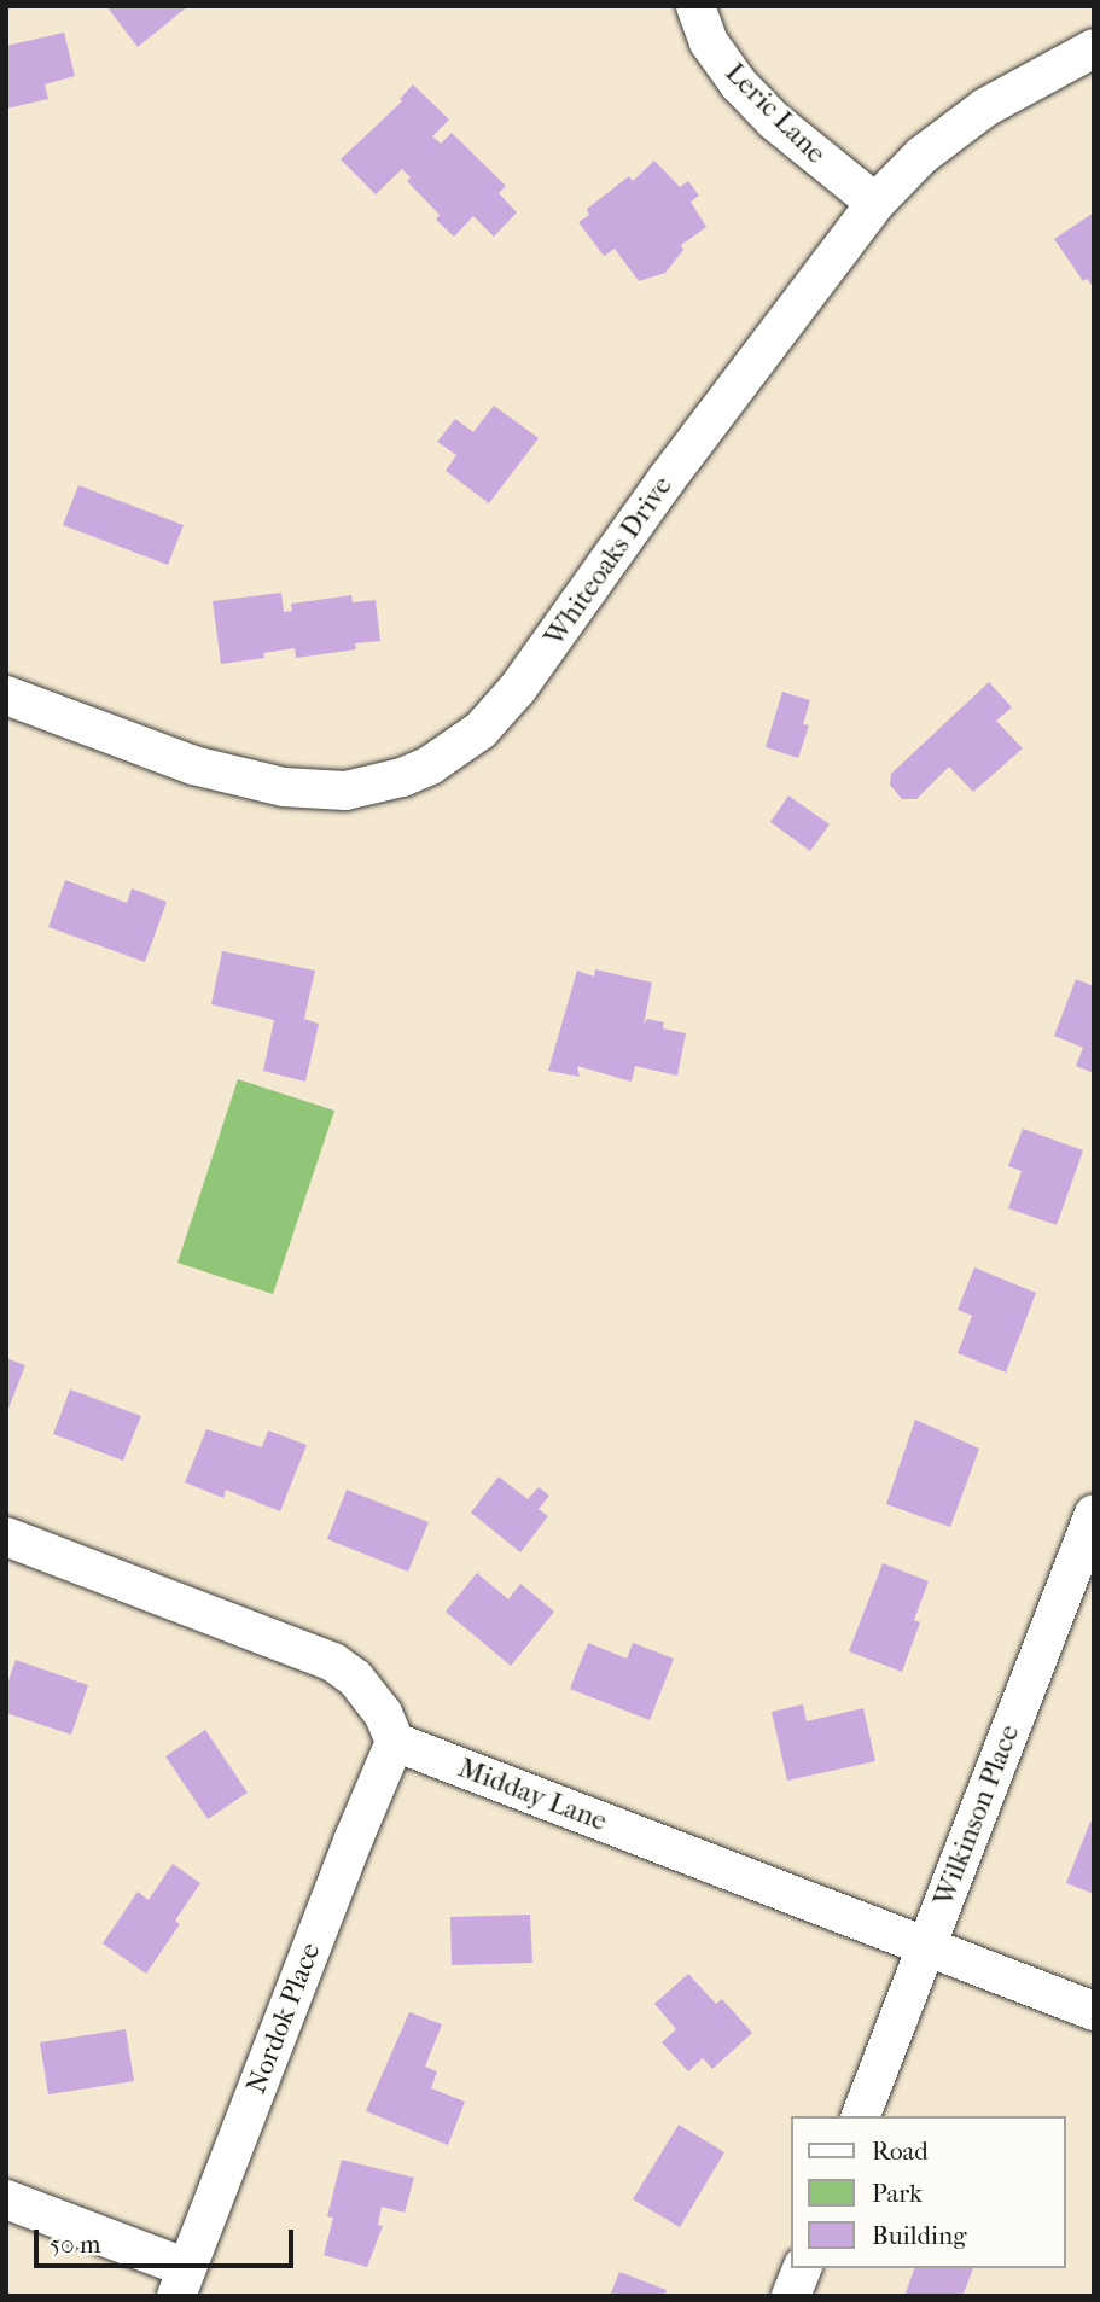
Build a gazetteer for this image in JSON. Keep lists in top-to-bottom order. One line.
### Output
{"streets":{"street":["Leric Lane","Whiteoaks Drive","Midday Lane","Wilkinson Place","Nordok Place"]},"crossings":[["Leric Lane","Whiteoaks Drive"],["Midday Lane","Wilkinson Place"],["Midday Lane","Nordok Place"]],"legend":["Road","Park","Building"],"scale_bar":"50 m"}
